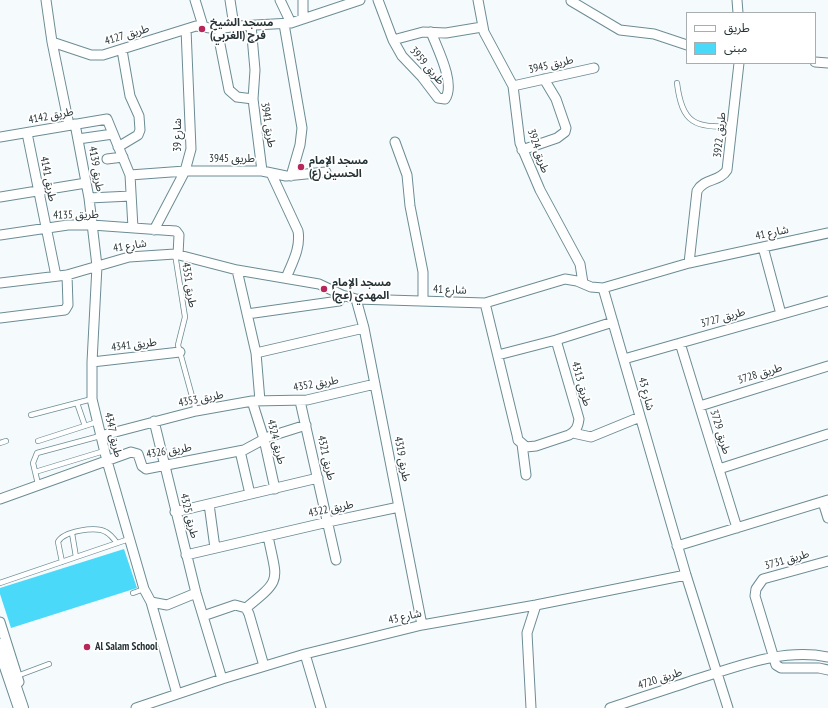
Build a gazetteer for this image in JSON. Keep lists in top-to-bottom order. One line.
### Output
{"streets":{"street":["طريق 4127","طريق 3945","طريق 3959","طريق 4142","طريق 3941","شارع 39","طريق 3922","طريق 3924","طريق 4139","طريق 4141","طريق 4135","شارع 41","طريق 3727","طريق 4341","طريق 3728","طريق 4352","طريق 4313","شارع 43","طريق 4353","طريق 3729","طريق 4347","طريق 4324","طريق 4326","طريق 4321","طريق 4319","طريق 4322","طريق 4325","طريق 3731","طريق 4720"],"lane":["طريق 4351"]},"crossings":[["طريق 4127","شارع 39"],["طريق 4127","طريق 4139"],["طريق 3945","طريق 3941"],["طريق 3945","شارع 39"],["طريق 3945","طريق 3924"],["طريق 4142","طريق 4139"],["طريق 4142","طريق 4141"],["طريق 3941","شارع 41"],["شارع 39","طريق 4135"],["طريق 3922","شارع 41"],["طريق 3924","شارع 41"],["طريق 4139","طريق 4135"],["طريق 4139","شارع 41"],["طريق 4139","طريق 4347"],["طريق 4141","طريق 4135"],["طريق 4141","شارع 41"],["شارع 41","طريق 4351"],["شارع 41","شارع 43"],["شارع 41","طريق 4347"],["شارع 41","طريق 4319"],["طريق 4351","طريق 4341"],["طريق 4351","طريق 4353"],["طريق 3727","شارع 43"],["طريق 3727","طريق 3729"],["طريق 4341","طريق 4347"],["طريق 3728","طريق 3729"],["طريق 4352","طريق 4353"],["طريق 4352","طريق 4324"],["طريق 4352","طريق 4321"],["طريق 4352","طريق 4319"],["شارع 43","طريق 4347"],["شارع 43","طريق 4319"],["شارع 43","طريق 4325"],["شارع 43","طريق 4720"],["طريق 4353","طريق 4347"],["طريق 4353","طريق 4324"],["طريق 4353","طريق 4325"],["طريق 4347","طريق 4326"],["طريق 4324","طريق 4326"],["طريق 4326","طريق 4321"],["طريق 4326","طريق 4325"],["طريق 4321","طريق 4322"],["طريق 4319","طريق 4322"],["طريق 4322","طريق 4325"]],"places":["مسجد الشيخ فرج (الغربي)","مسجد الإمام الحسين (ع)","مسجد الإمام المهدي (عج)","Al Salam School"],"legend":["طريق","مبنى"]}
